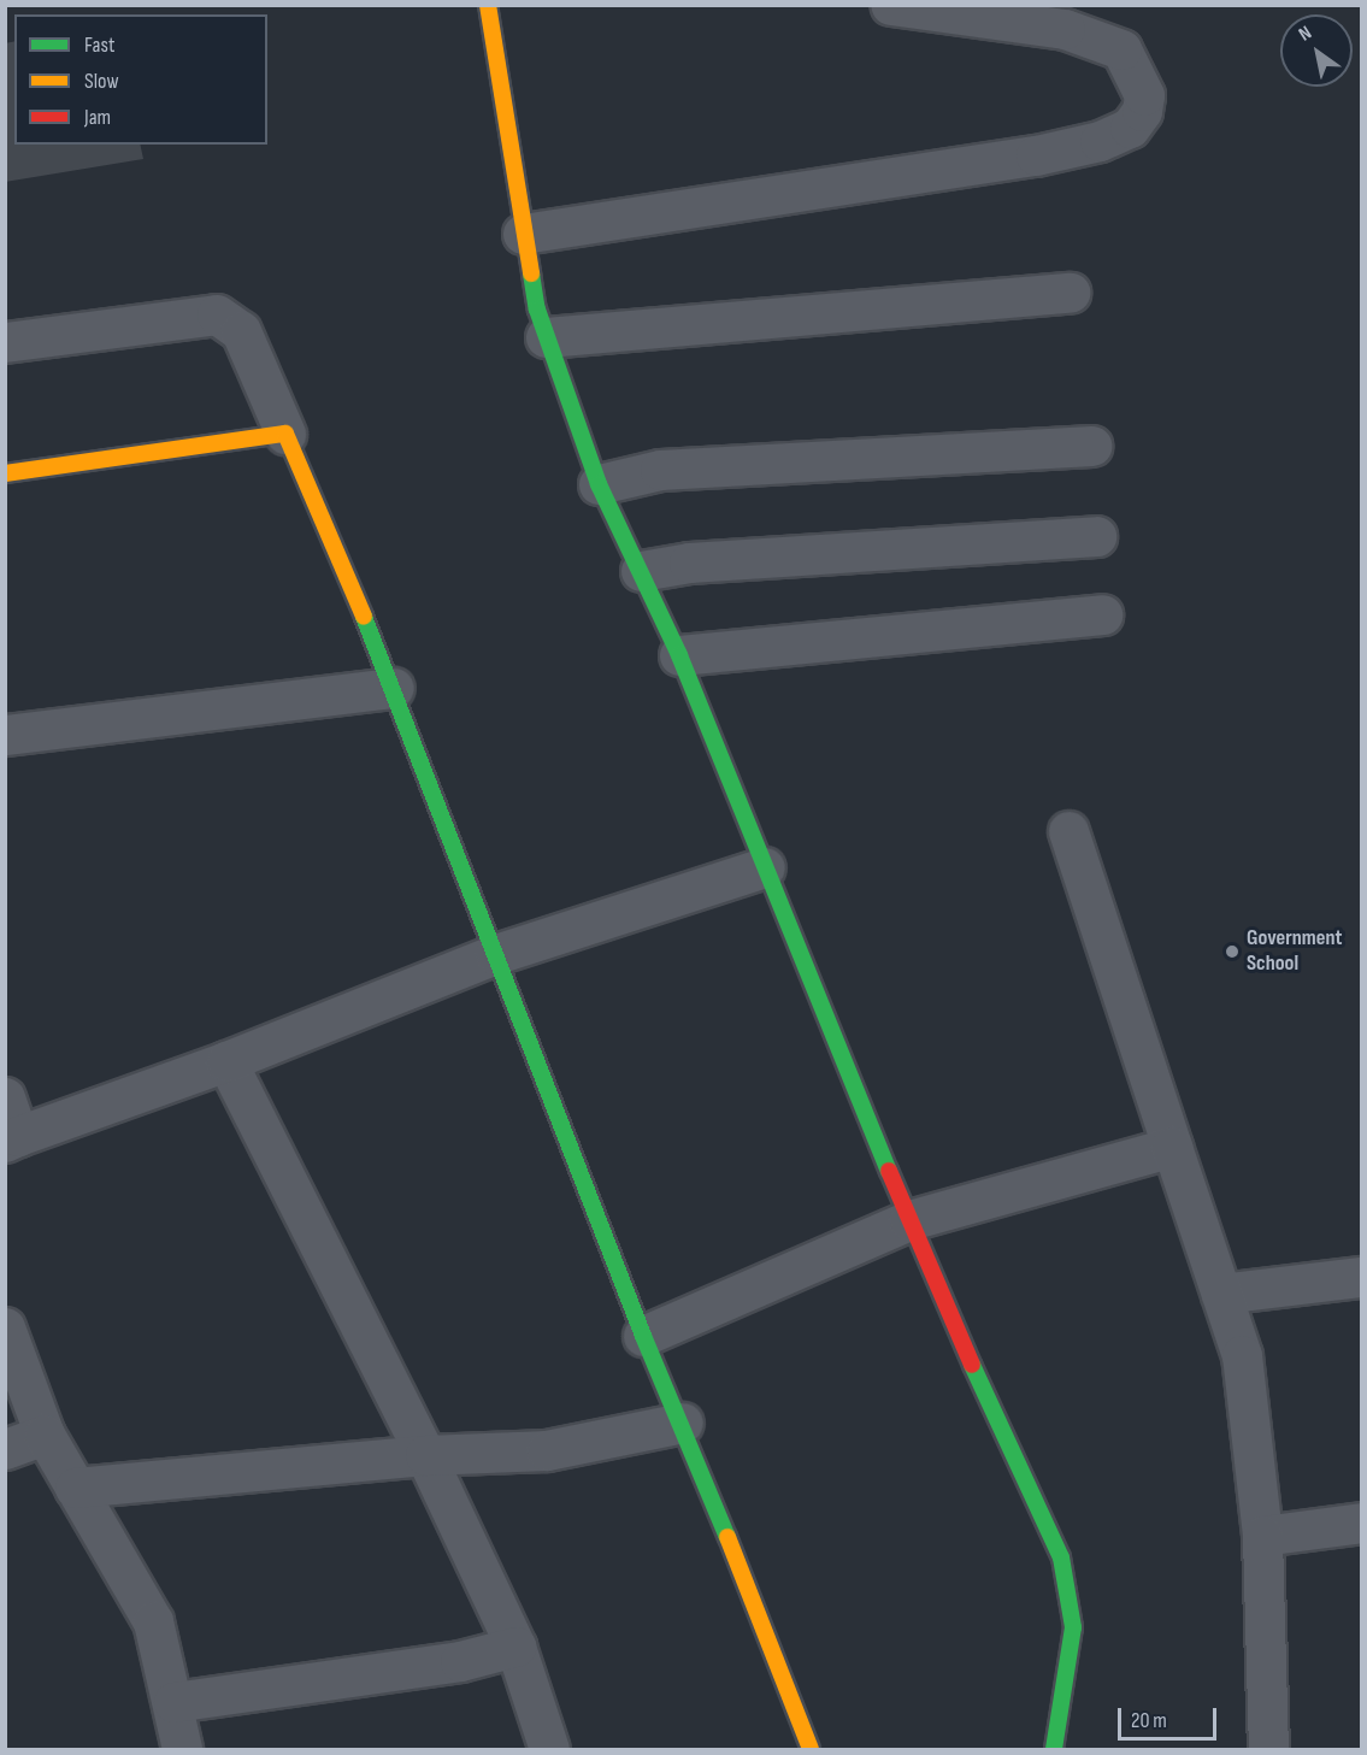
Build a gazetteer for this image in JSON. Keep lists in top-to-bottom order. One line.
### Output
{"places":["Government School"],"legend":["Fast","Slow","Jam"],"scale_bar":"20 m","north":"top left"}
